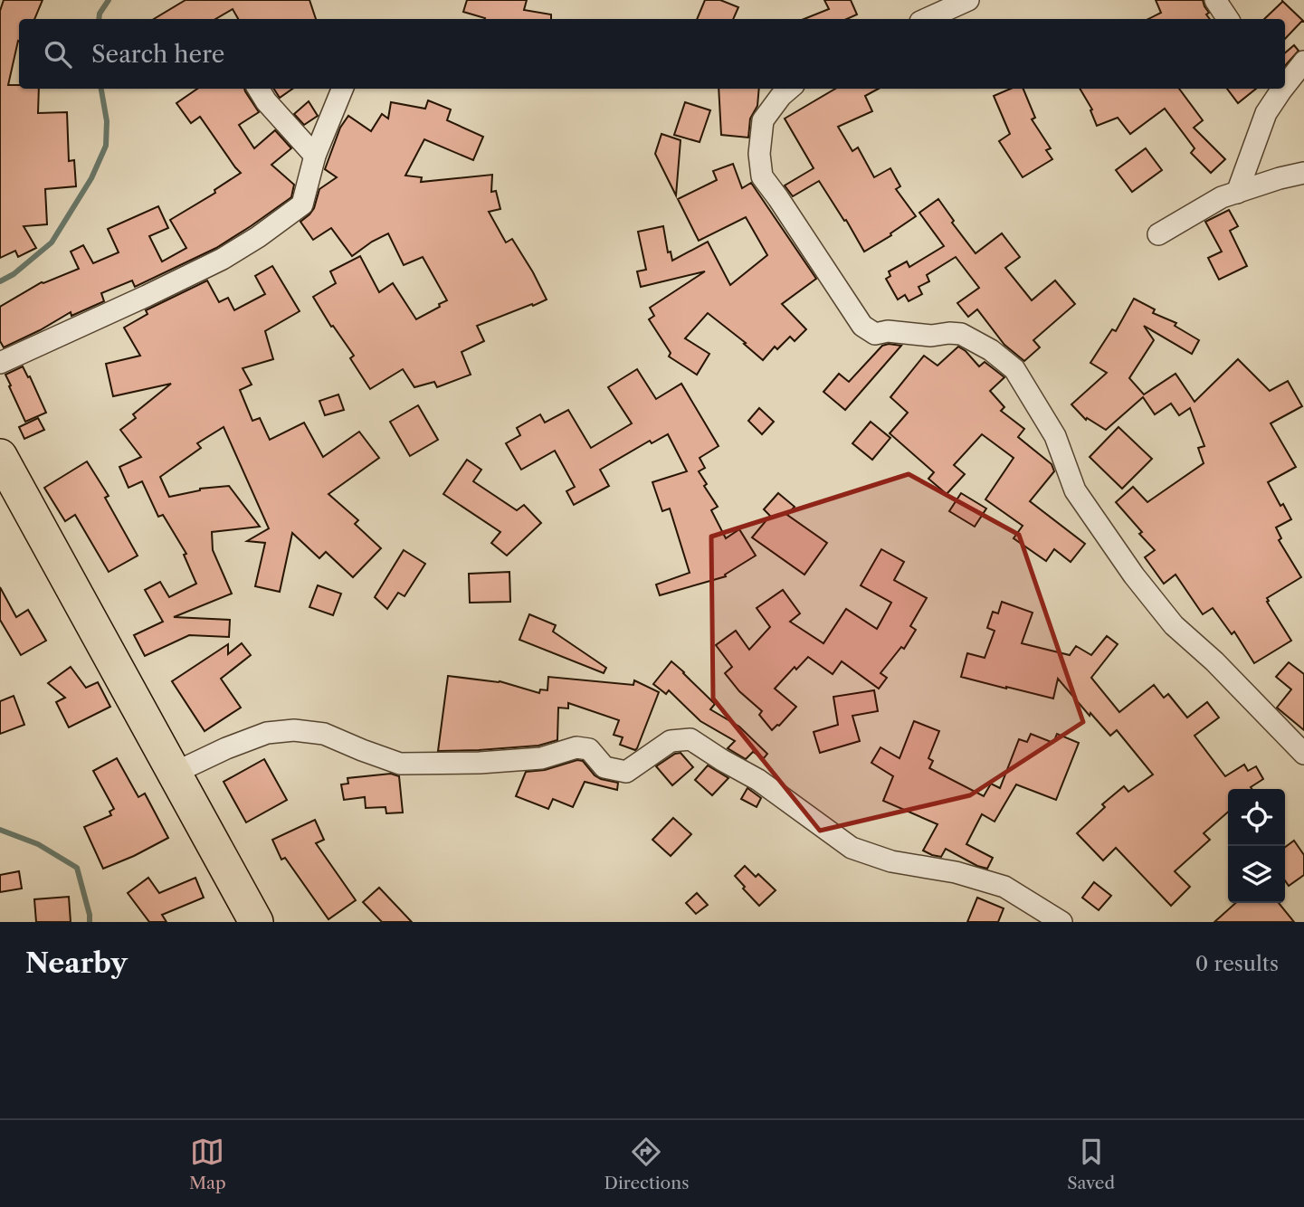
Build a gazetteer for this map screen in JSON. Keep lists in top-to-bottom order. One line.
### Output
{"page":{"search":"Search here","heading":["Nearby","0 results"],"nav":["Map","Directions","Saved"]}}
